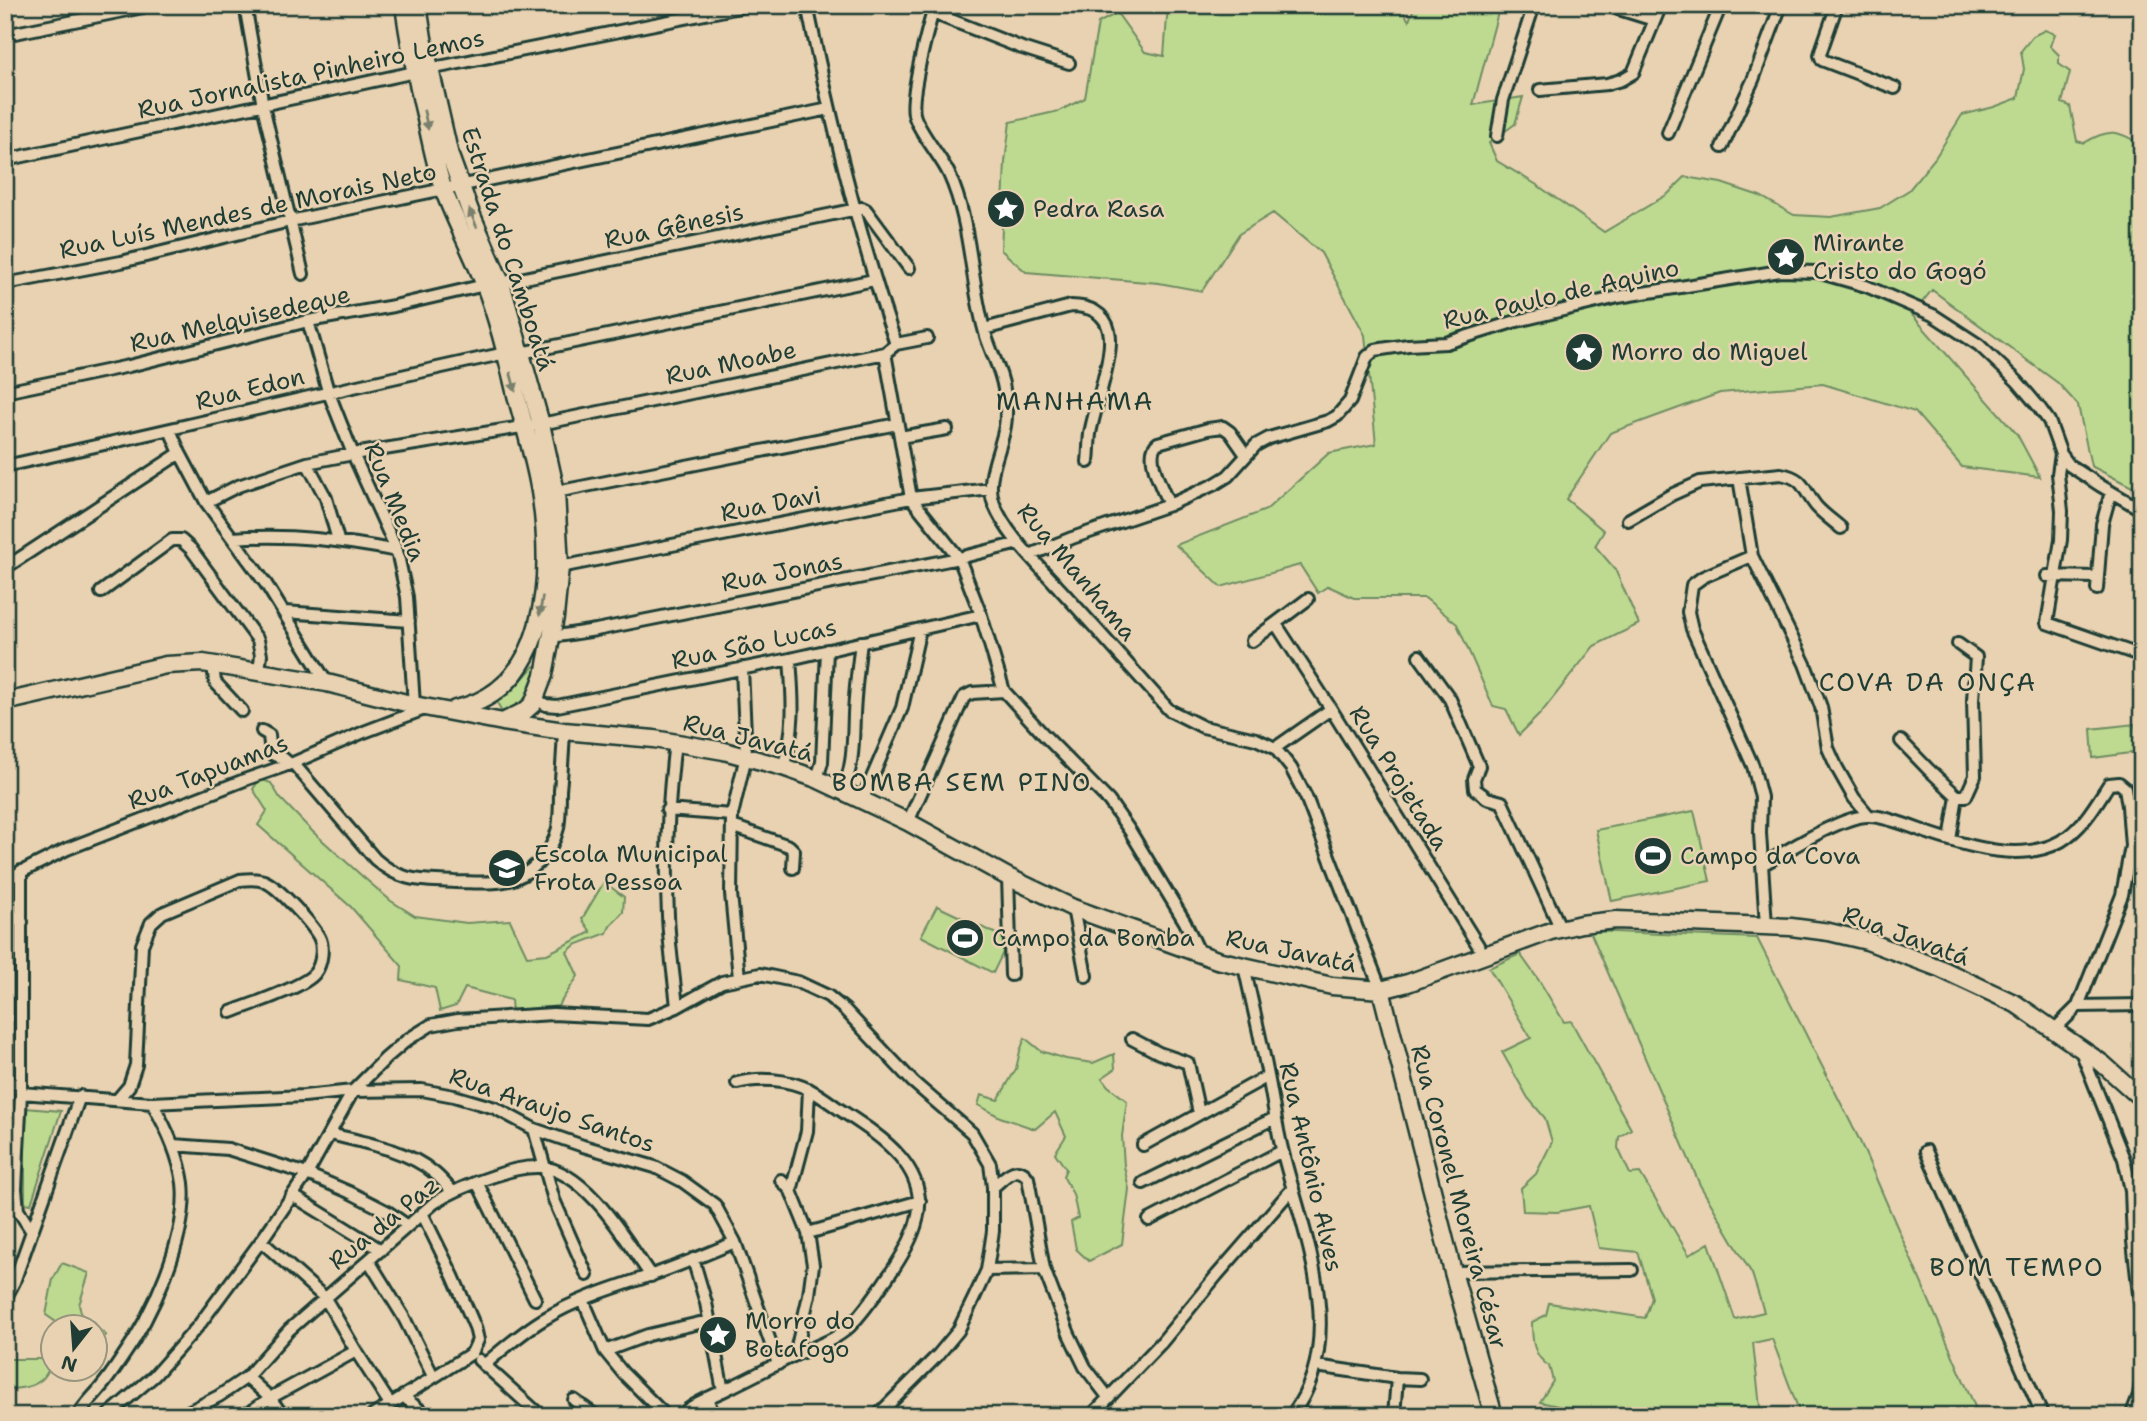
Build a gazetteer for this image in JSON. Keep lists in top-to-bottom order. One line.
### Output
{"streets":{"street":["Rua Jornalista Pinheiro Lemos","Rua Luís Mendes de Morais Neto","Rua Gênesis","Estrada do Camboatá","Rua Paulo de Aquino","Rua Melquisedeque","Rua Moabe","Rua Edon","Rua Media","Rua Davi","Rua Jonas","Rua Manhama","Rua São Lucas","Rua Javatá","Rua Tapuamas","Rua Projetada","Rua Araujo Santos","Rua Antônio Alves","Rua Coronel Moreira César","Rua da Paz"]},"crossings":[["Rua Jornalista Pinheiro Lemos","Estrada do Camboatá"],["Rua Luís Mendes de Morais Neto","Estrada do Camboatá"],["Rua Gênesis","Estrada do Camboatá"],["Rua Gênesis","Rua Melquisedeque"],["Estrada do Camboatá","Rua Melquisedeque"],["Estrada do Camboatá","Rua Moabe"],["Estrada do Camboatá","Rua Edon"],["Estrada do Camboatá","Rua Media"],["Estrada do Camboatá","Rua Davi"],["Estrada do Camboatá","Rua Jonas"],["Estrada do Camboatá","Rua São Lucas"],["Estrada do Camboatá","Rua Javatá"],["Estrada do Camboatá","Rua Tapuamas"],["Rua Melquisedeque","Rua Media"],["Rua Moabe","Rua Media"],["Rua Edon","Rua Media"],["Rua Media","Rua Tapuamas"],["Rua Davi","Rua Manhama"],["Rua Jonas","Rua Manhama"],["Rua Javatá","Rua Projetada"],["Rua Javatá","Rua Antônio Alves"],["Rua Javatá","Rua Coronel Moreira César"]],"districts":["MANHAMA","COVA DA ONÇA","BOMBA SEM PINO","BOM TEMPO"],"places":{"place":["Pedra Rasa","Mirante Cristo do Gogó","Morro do Miguel","Morro do Botafogo"],"sports":["Campo da Cova","Campo da Bomba"],"school or university":["Escola Municipal Frota Pessoa"]},"north":"bottom"}
